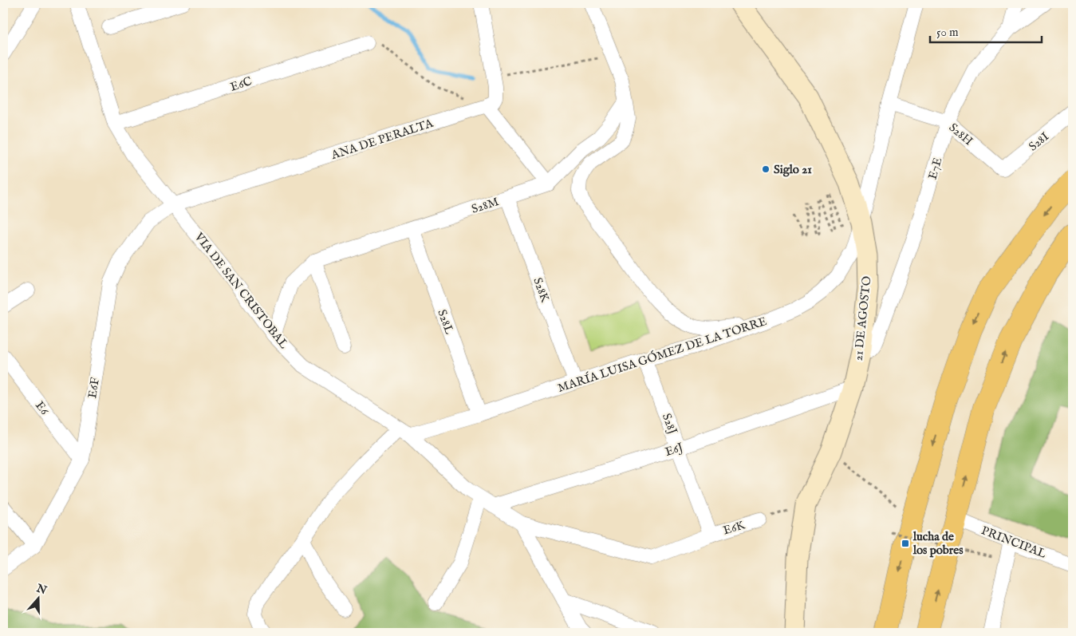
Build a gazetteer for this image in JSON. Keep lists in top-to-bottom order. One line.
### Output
{"streets":{"street":["E6C","S28H","ANA DE PERALTA","S28I","E7E","S28M","S28K","VIA DE SAN CRISTOBAL","21 DE AGOSTO","S28L","MARÍA LUISA GÓMEZ DE LA TORRE","E6F","E6","S28J","E6J","E6K","PRINCIPAL"]},"crossings":[["E6C","VIA DE SAN CRISTOBAL"],["S28H","S28I"],["S28H","E7E"],["S28H","MARÍA LUISA GÓMEZ DE LA TORRE"],["ANA DE PERALTA","VIA DE SAN CRISTOBAL"],["ANA DE PERALTA","E6F"],["E7E","21 DE AGOSTO"],["S28M","S28K"],["S28M","VIA DE SAN CRISTOBAL"],["S28M","S28L"],["S28K","MARÍA LUISA GÓMEZ DE LA TORRE"],["VIA DE SAN CRISTOBAL","MARÍA LUISA GÓMEZ DE LA TORRE"],["VIA DE SAN CRISTOBAL","E6F"],["VIA DE SAN CRISTOBAL","E6J"],["VIA DE SAN CRISTOBAL","E6K"],["21 DE AGOSTO","MARÍA LUISA GÓMEZ DE LA TORRE"],["21 DE AGOSTO","E6J"],["21 DE AGOSTO","E6K"],["S28L","MARÍA LUISA GÓMEZ DE LA TORRE"],["MARÍA LUISA GÓMEZ DE LA TORRE","S28J"],["E6F","E6"],["S28J","E6J"],["S28J","E6K"]],"places":{"other":["Siglo 21"],"transit":["lucha de los pobres"]},"scale_bar":"50 m","north":"top"}
